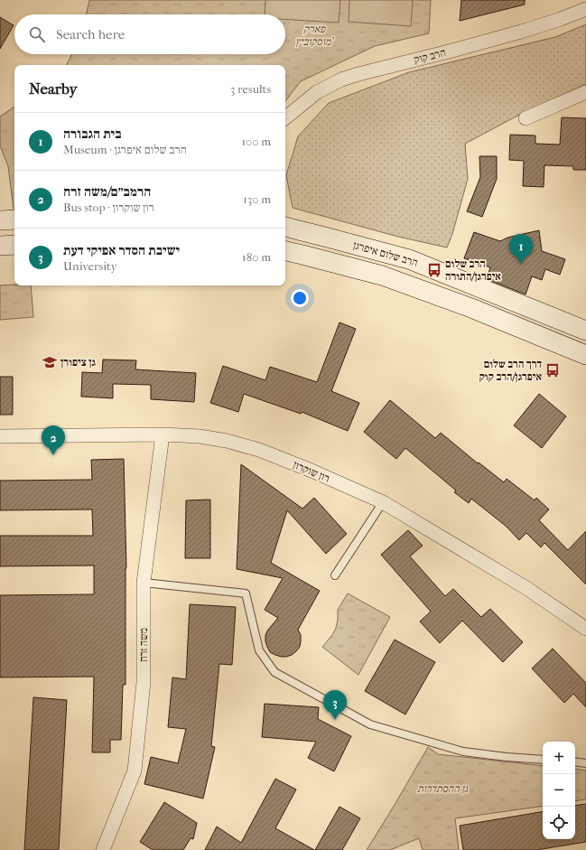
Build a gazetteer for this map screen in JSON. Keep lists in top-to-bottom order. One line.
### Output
{"streets":{"main road":["הרב שלום איפרגן"],"street":["הרב קוק","רון שוקרון","משה זרח"]},"crossings":[["רון שוקרון","משה זרח"]],"parks":["פארק מוסקוביץ'","גן ההסתדרות"],"places":{"bus stop":["הרב שלום איפרגן/התורה","דרך הרב שלום איפרגן/הרב קוק"],"school or university":["גן ציפורן"]},"page":{"search":"Search here","heading":["Nearby","3 results"],"list":[{"mark":"1","name":"בית הגבורה","note":"Museum · הרב שלום איפרגן","value":"100 m"},{"mark":"2","name":"הרמב״ם/משה זרח","note":"Bus stop · רון שוקרון","value":"130 m"},{"mark":"3","name":"ישיבת הסדר אפיקי דעת","note":"University","value":"180 m"}],"pins":["1","2","3"],"map_buttons":["+","−"]}}
